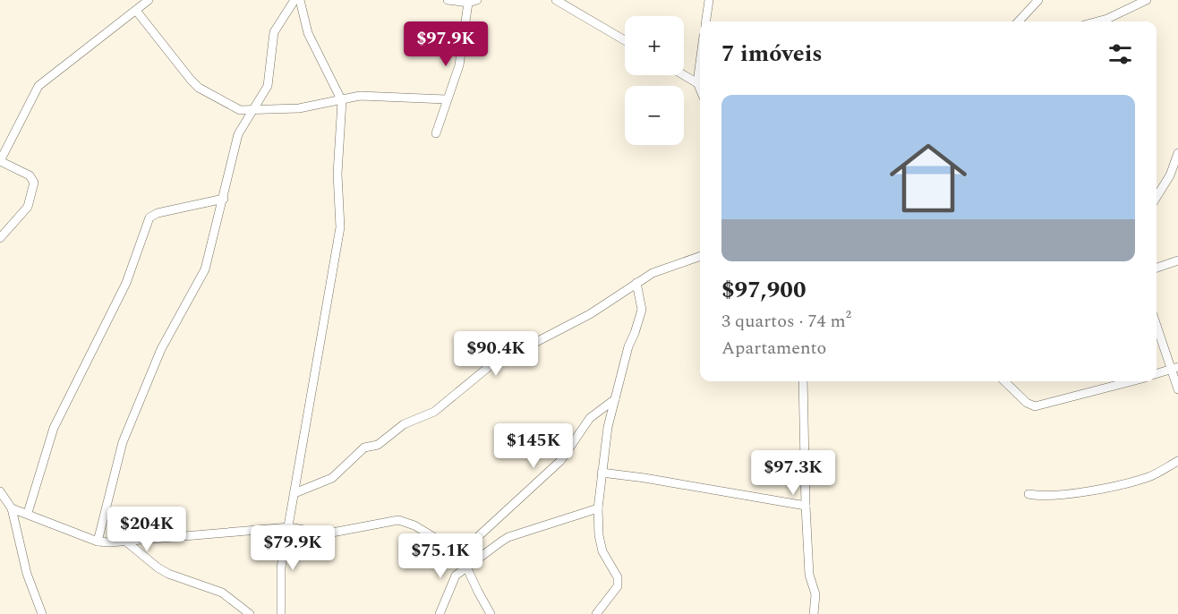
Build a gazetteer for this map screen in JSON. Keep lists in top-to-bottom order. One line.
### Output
{"page":{"map_buttons":["+","−"],"price":["$97.9K","$90.4K","$145K","$97.3K","$204K","$79.9K","$75.1K"],"heading":"7 imóveis","list":[{"name":"$97,900","note":"3 quartos · 74 m² · Apartamento"}]}}
